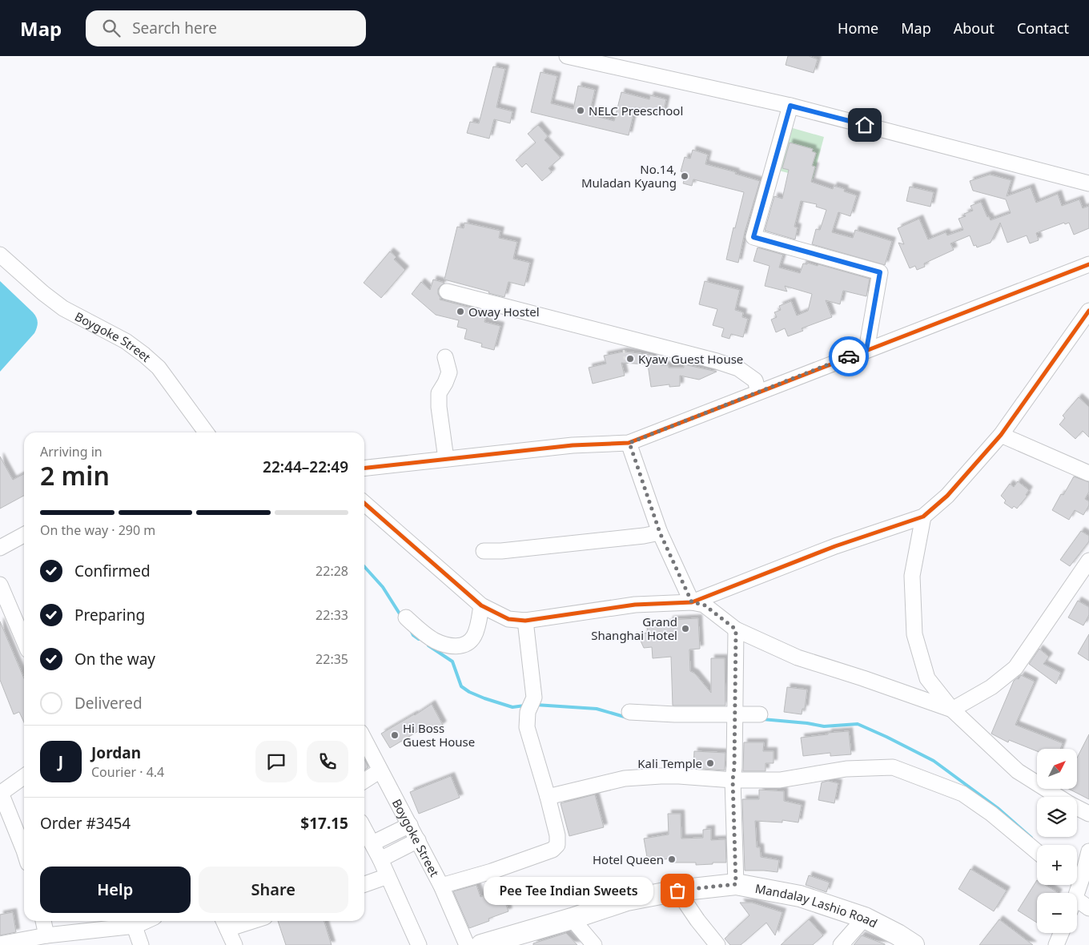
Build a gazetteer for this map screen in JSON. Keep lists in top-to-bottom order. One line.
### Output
{"streets":{"highway":["Mandalay Lashio Road"],"street":["Boygoke Street"]},"places":["NELC Preeschool","No.14, Muladan Kyaung","Oway Hostel","Kyaw Guest House","Grand Shanghai Hotel","Hi Boss Guest House","Kali Temple","Hotel Queen","Pee Tee Indian Sweets"],"north":"top right","page":{"header":"Map","search":"Search here","nav":["Home","Map","About","Contact"],"heading":["2 min","Arriving in","22:44–22:49"],"panel":["Jordan","Courier · 4.4","Order #3454","$17.15"],"bar":"On the way · 290 m","list":[["Confirmed","22:28"],["Preparing","22:33"],["On the way","22:35"],"Delivered"],"round":"J","map_buttons":["+","−"],"buttons":["Help","Share"],"bubble":"Pee Tee Indian Sweets"}}
